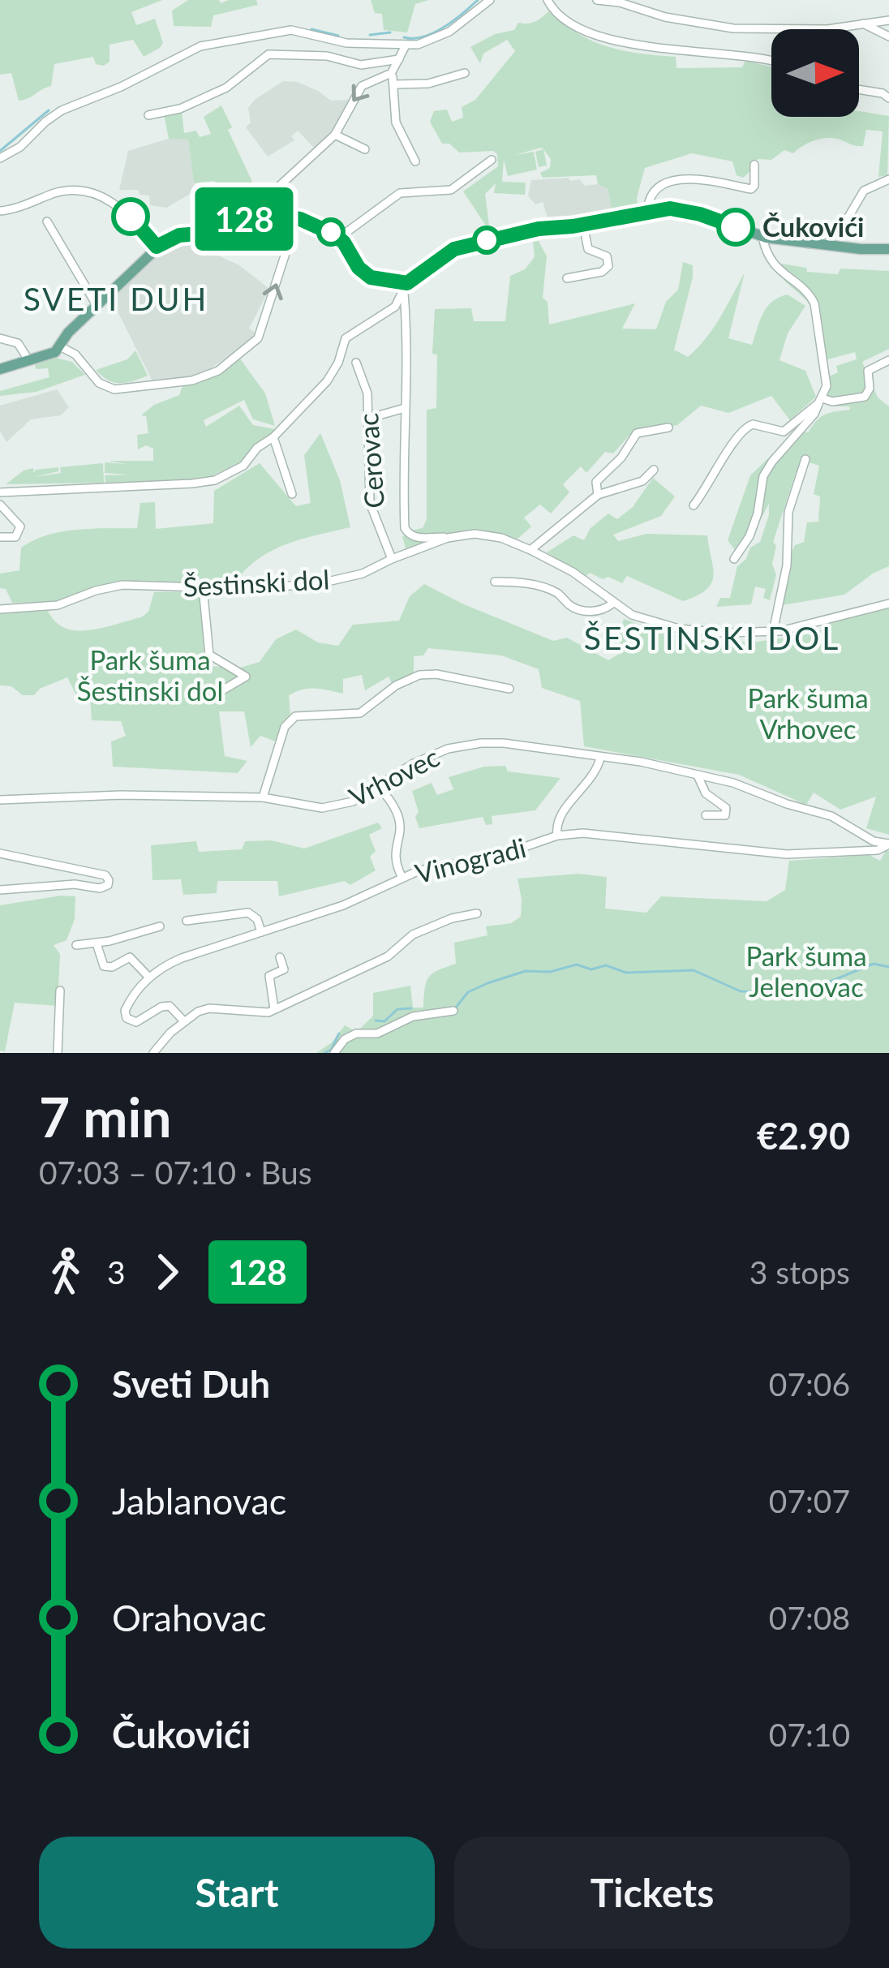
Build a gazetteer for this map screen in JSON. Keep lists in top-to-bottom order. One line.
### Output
{"streets":{"street":["Cerovac","Šestinski dol","Vrhovec","Vinogradi"]},"crossings":[["Cerovac","Šestinski dol"],["Vrhovec","Vinogradi"]],"districts":["SVETI DUH","ŠESTINSKI DOL"],"parks":["Park šuma Šestinski dol","Park šuma Vrhovec","Park šuma Jelenovac"],"places":["Čukovići"],"lines":["bus line 128"],"north":"right","page":{"on_map":"128","heading":["7 min","07:03 – 07:10 · Bus","€2.90"],"legs":["3","128","3 stops"],"list":[{"name":"Sveti Duh","value":"07:06"},{"name":"Jablanovac","value":"07:07"},{"name":"Orahovac","value":"07:08"},{"name":"Čukovići","value":"07:10"}],"buttons":["Start","Tickets"]}}
